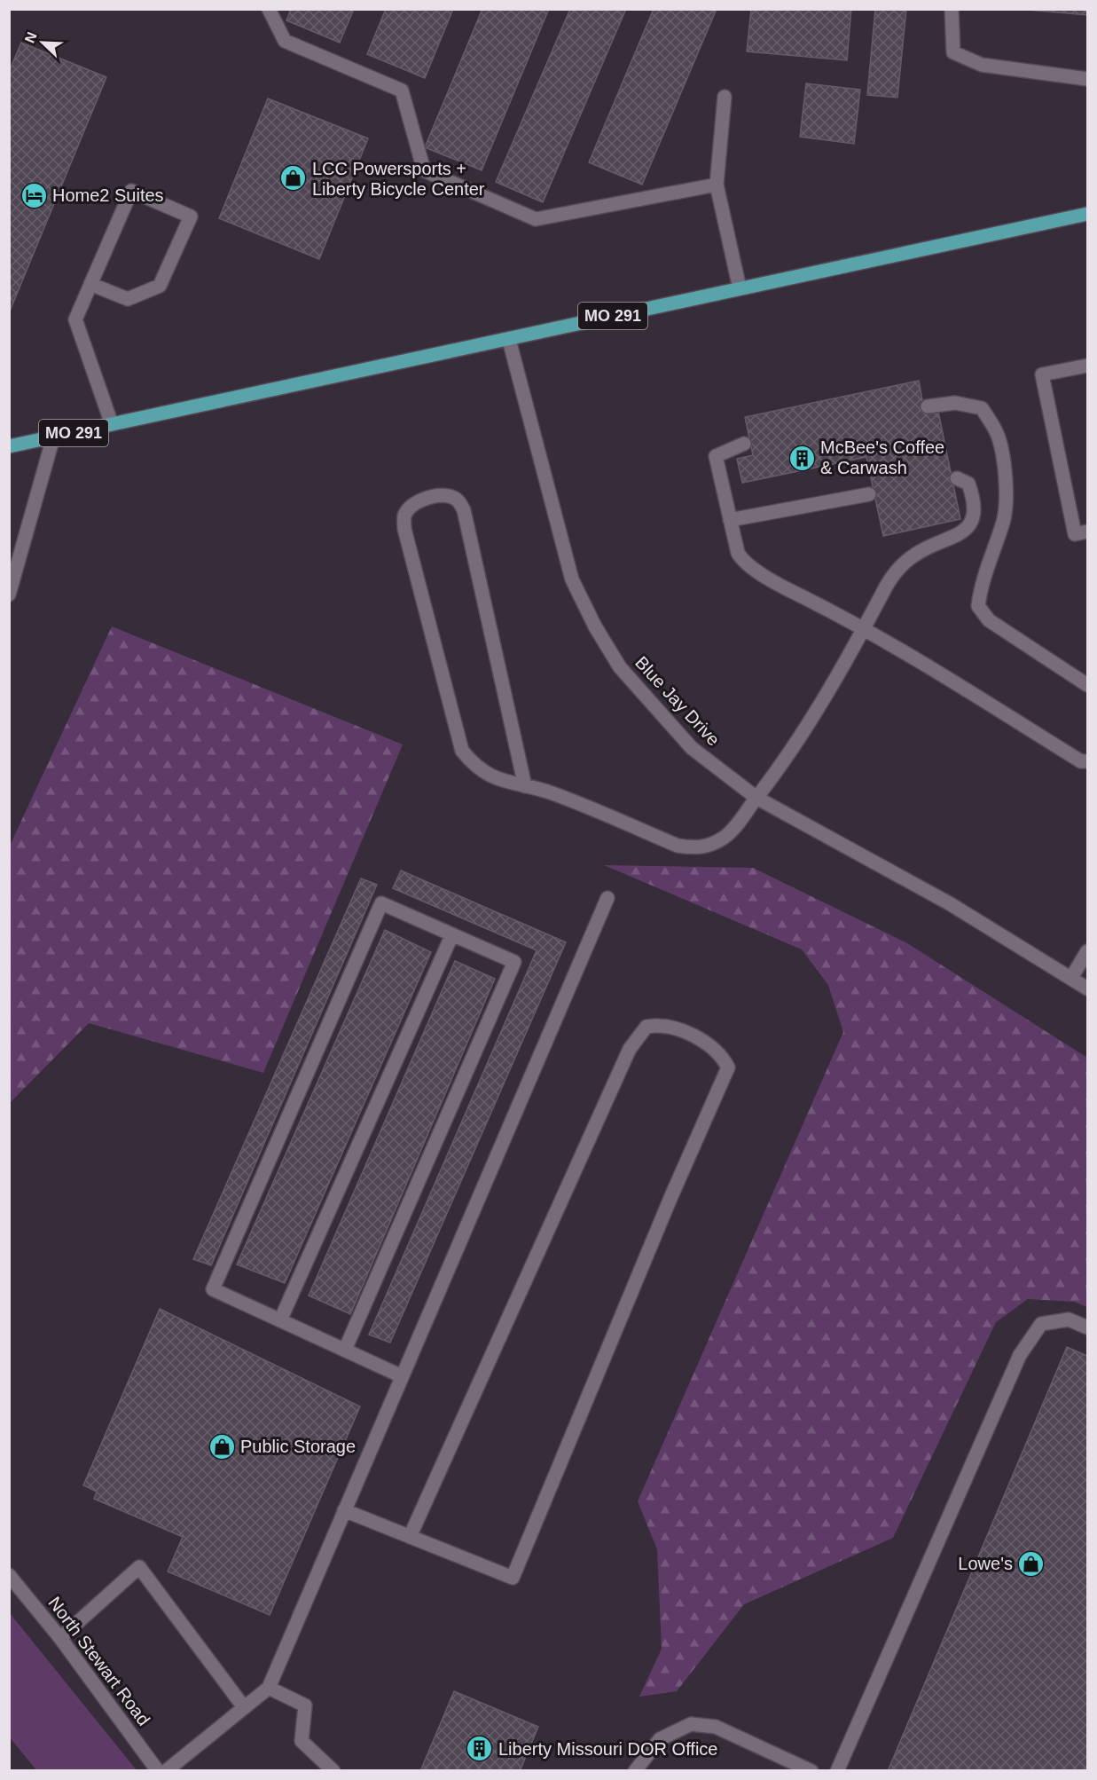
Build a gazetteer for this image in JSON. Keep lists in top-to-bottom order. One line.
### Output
{"streets":{"main road":["MO 291"],"street":["Blue Jay Drive","North Stewart Road"]},"crossings":[["MO 291","Blue Jay Drive"]],"places":{"shop":["LCC Powersports + Liberty Bicycle Center","Public Storage","Lowe's"],"hotel":["Home2 Suites"],"building":["McBee's Coffee & Carwash","Liberty Missouri DOR Office"]},"north":"top left"}
